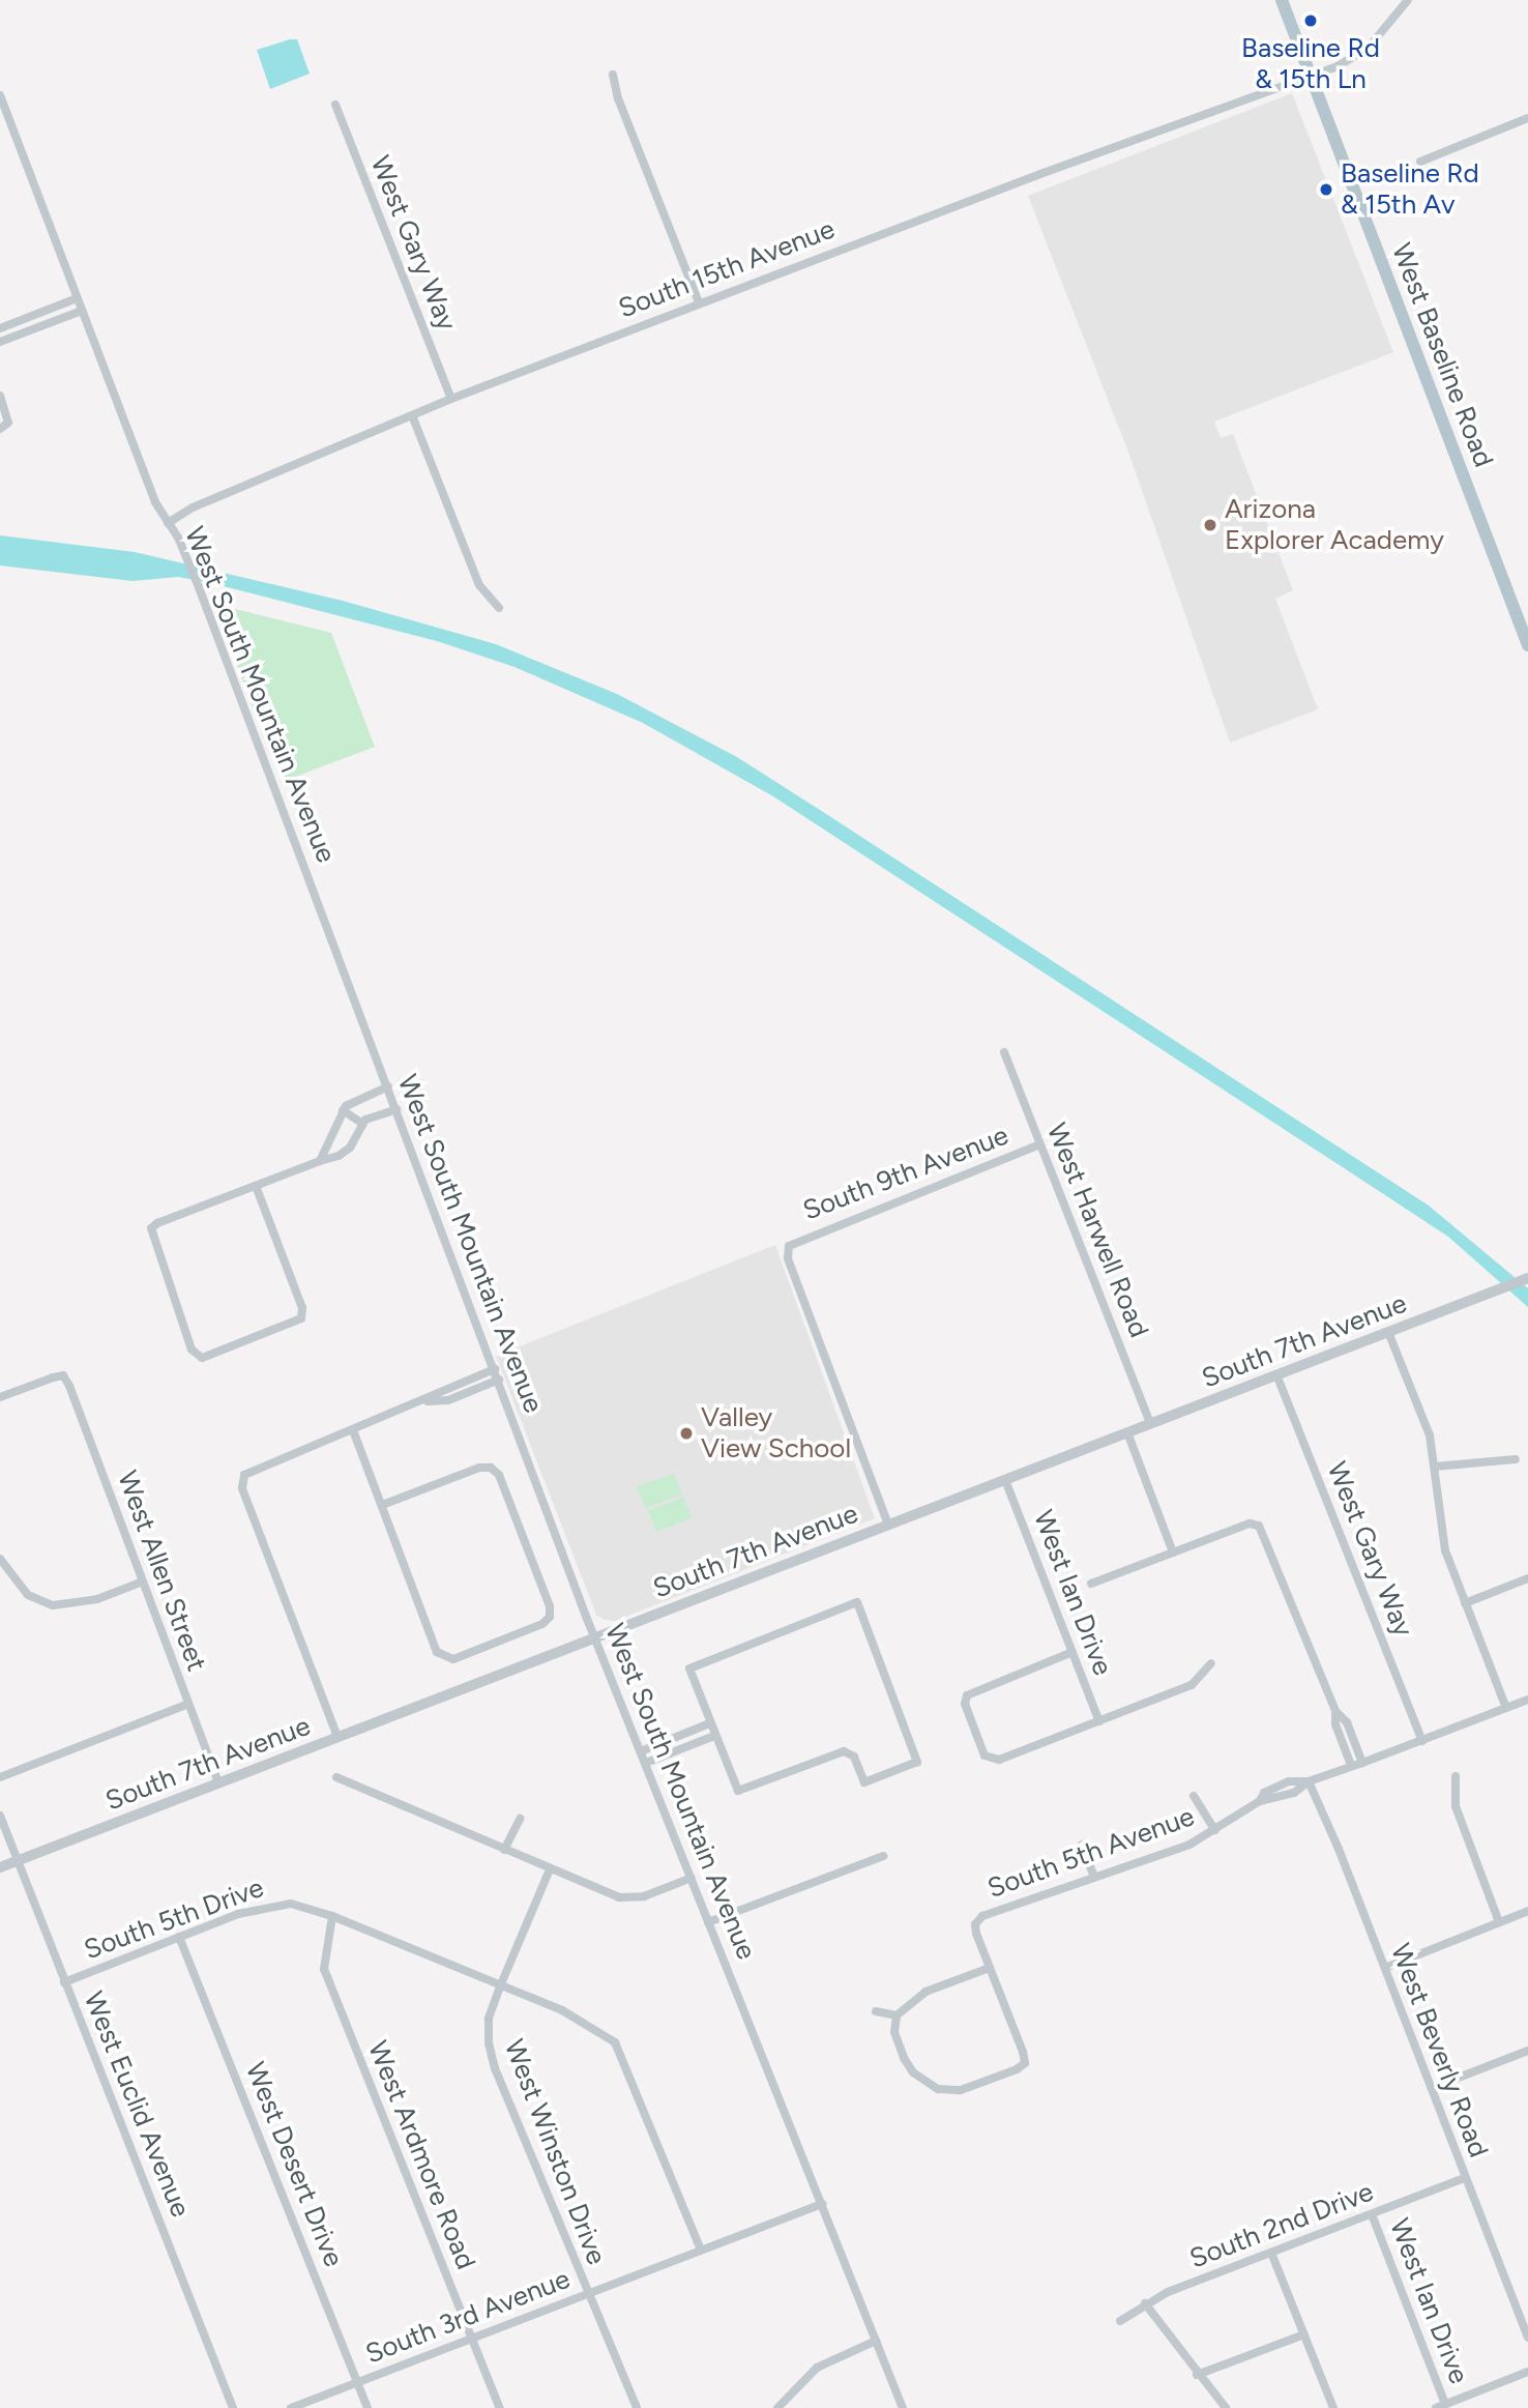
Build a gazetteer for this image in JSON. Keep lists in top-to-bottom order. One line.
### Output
{"streets":{"main road":["West Baseline Road"],"street":["West Gary Way","South 15th Avenue","West South Mountain Avenue","South 9th Avenue","West Harwell Road","South 7th Avenue","West Allen Street","West Ian Drive","South 5th Avenue","South 5th Drive","West Beverly Road","West Euclid Avenue","West Winston Drive","West Ardmore Road","West Desert Drive","South 2nd Drive","South 3rd Avenue"]},"crossings":[["West Gary Way","South 15th Avenue"],["West Gary Way","South 7th Avenue"],["West Gary Way","South 5th Avenue"],["South 15th Avenue","West Baseline Road"],["South 15th Avenue","West South Mountain Avenue"],["West South Mountain Avenue","South 7th Avenue"],["West South Mountain Avenue","South 3rd Avenue"],["South 9th Avenue","West Harwell Road"],["South 9th Avenue","South 7th Avenue"],["West Harwell Road","South 7th Avenue"],["South 7th Avenue","West Allen Street"],["South 7th Avenue","West Ian Drive"],["South 7th Avenue","West Euclid Avenue"],["West Ian Drive","South 2nd Drive"],["South 5th Avenue","West Beverly Road"],["South 5th Drive","West Euclid Avenue"],["South 5th Drive","West Winston Drive"],["South 5th Drive","West Ardmore Road"],["South 5th Drive","West Desert Drive"],["South 5th Drive","South 3rd Avenue"],["West Beverly Road","South 2nd Drive"],["West Winston Drive","South 3rd Avenue"],["West Ardmore Road","South 3rd Avenue"],["West Desert Drive","South 3rd Avenue"]],"places":["Baseline Rd & 15th Ln","Baseline Rd & 15th Av","Arizona Explorer Academy","Valley View School"]}
